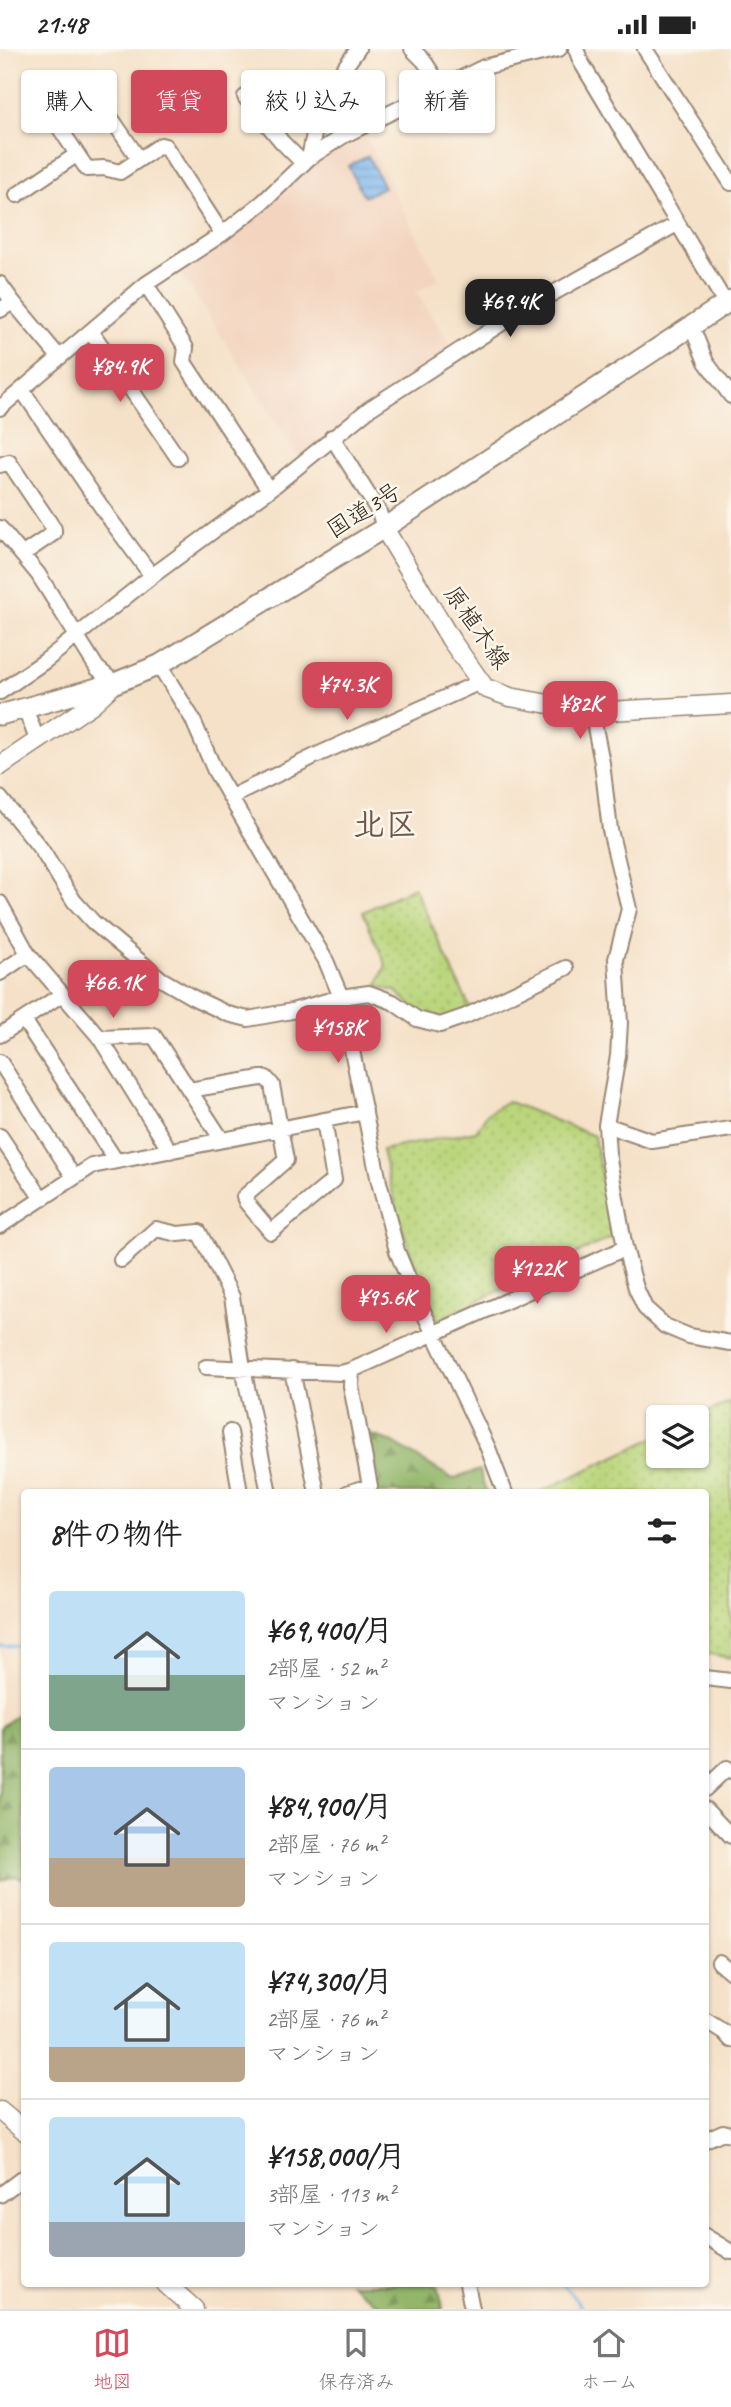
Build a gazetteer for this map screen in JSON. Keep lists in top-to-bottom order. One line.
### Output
{"streets":{"highway":["国道3号"],"main road":["原植木線"]},"crossings":[["国道3号","原植木線"]],"districts":["北区"],"page":{"status":"21:48","chip":["購入","賃貸","絞り込み","新着"],"price":["¥69.4K","¥84.9K","¥74.3K","¥82K","¥66.1K","¥158K","¥122K","¥95.6K"],"heading":"8件の物件","list":[{"name":"¥69,400/月","note":"2部屋 · 52 m² · マンション"},{"name":"¥84,900/月","note":"2部屋 · 76 m² · マンション"},{"name":"¥74,300/月","note":"2部屋 · 76 m² · マンション"},{"name":"¥158,000/月","note":"3部屋 · 113 m² · マンション"}],"tabs":["地図","保存済み","ホーム"]}}
